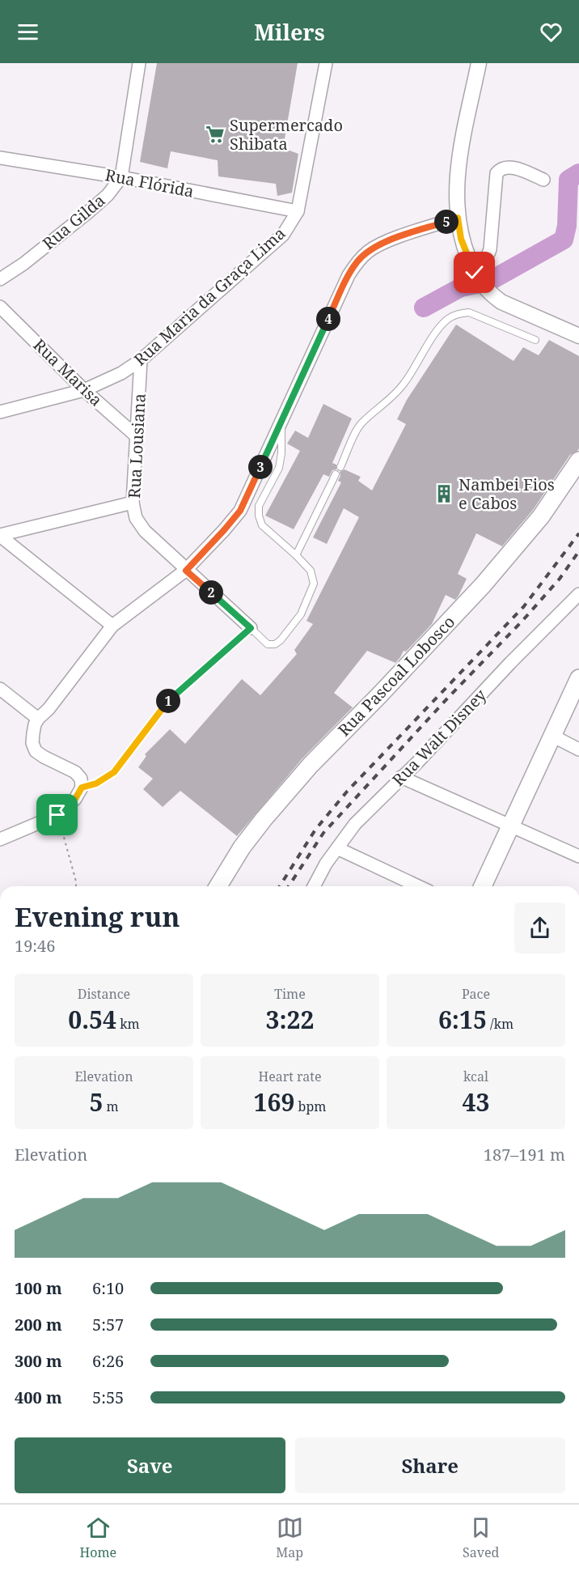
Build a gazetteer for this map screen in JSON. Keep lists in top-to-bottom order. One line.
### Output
{"streets":{"main road":["Rua Pascoal Lobosco"],"street":["Rua Flórida","Rua Gilda","Rua Maria da Graça Lima","Rua Marisa","Rua Lousiana","Rua Walt Disney"]},"crossings":[["Rua Flórida","Rua Gilda"],["Rua Flórida","Rua Maria da Graça Lima"],["Rua Maria da Graça Lima","Rua Marisa"],["Rua Maria da Graça Lima","Rua Lousiana"],["Rua Marisa","Rua Lousiana"]],"places":{"supermarket":["Supermercado Shibata"],"building":["Nambei Fios e Cabos"]},"page":{"header":"Milers","pins":["5","4","3","2","1"],"heading":["Evening run","19:46"],"stats":[["Distance","0.54 km"],["Time","3:22"],["Pace","6:15 /km"],["Elevation","5 m"],["Heart rate","169 bpm"],["kcal","43"]],"chart":["Elevation","187–191 m"],"list":[{"name":"100 m","note":"6:10"},{"name":"200 m","note":"5:57"},{"name":"300 m","note":"6:26"},{"name":"400 m","note":"5:55"}],"buttons":["Save","Share"],"tabs":["Home","Map","Saved"]}}
